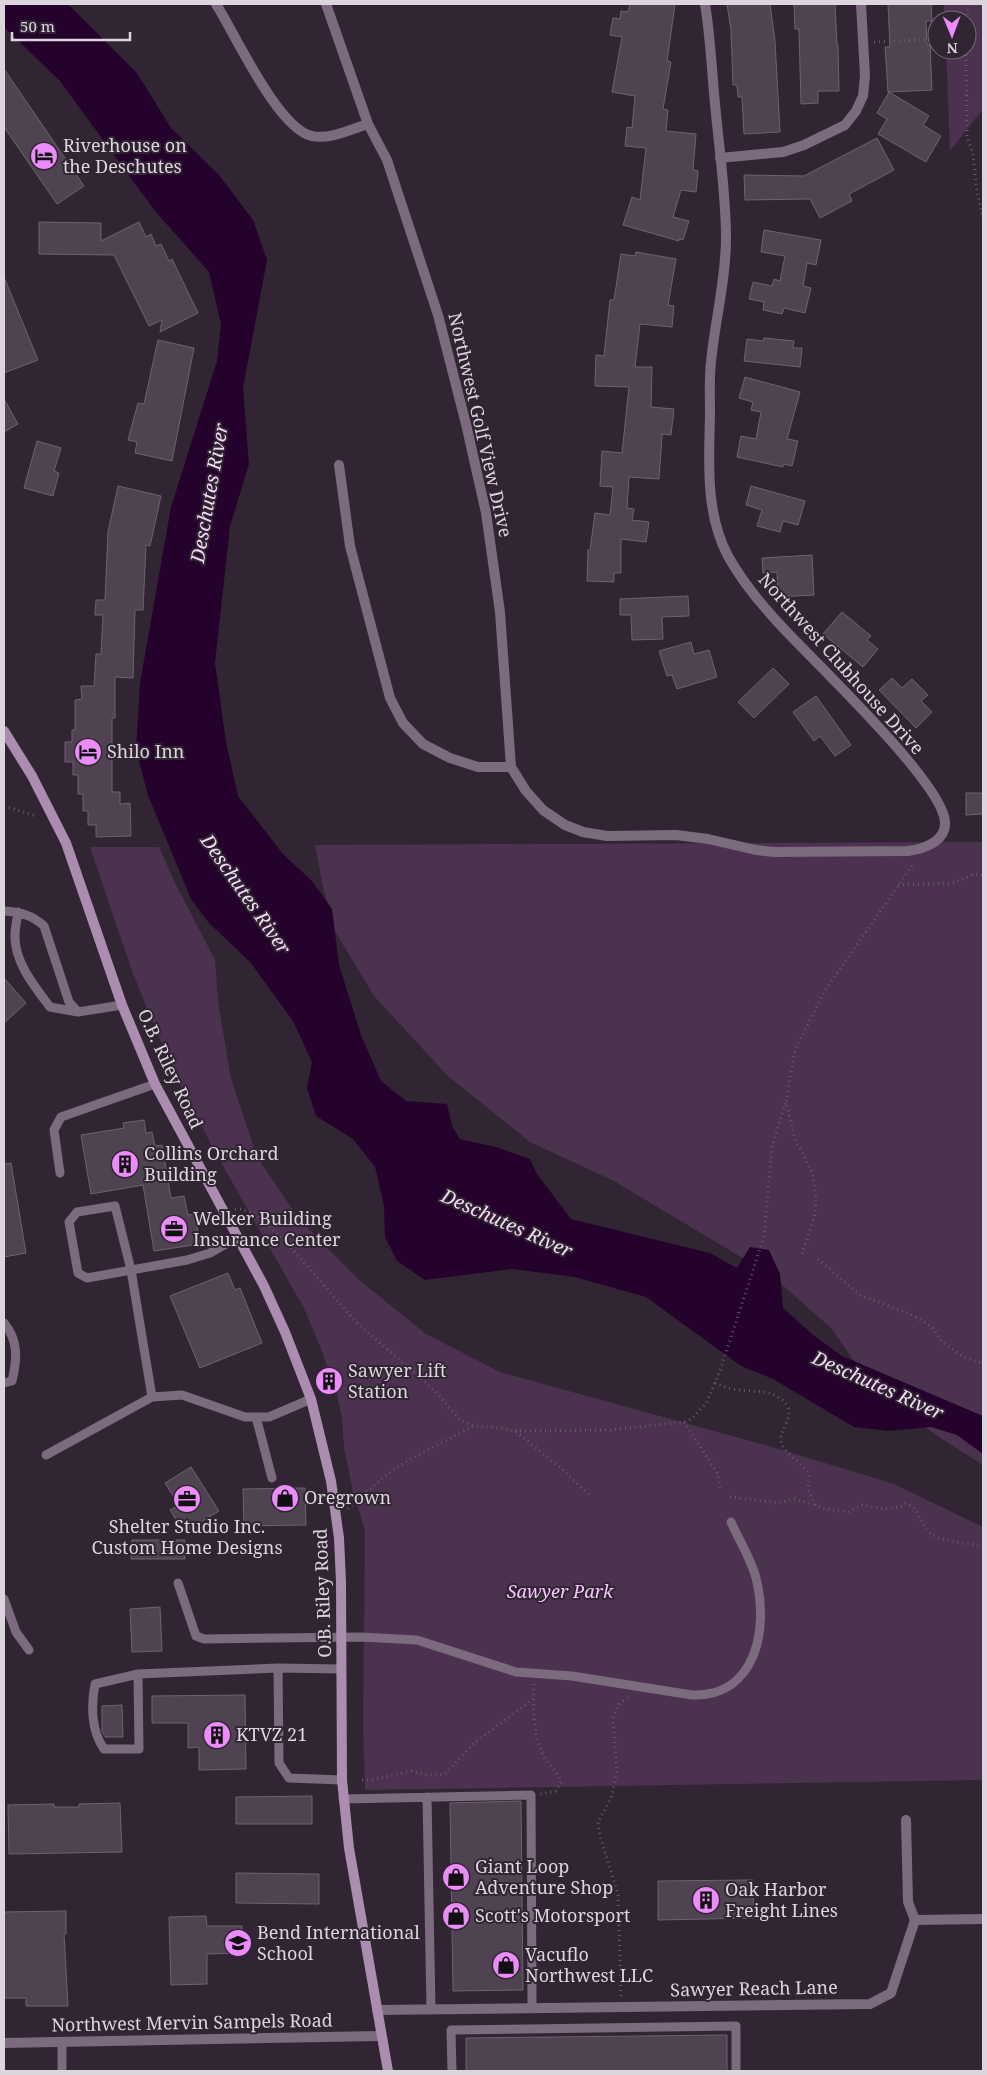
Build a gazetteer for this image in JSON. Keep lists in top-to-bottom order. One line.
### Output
{"streets":{"street":["Northwest Golf View Drive","Northwest Clubhouse Drive","O.B. Riley Road","Sawyer Reach Lane","Northwest Mervin Sampels Road"]},"crossings":[["Northwest Golf View Drive","Northwest Clubhouse Drive"],["O.B. Riley Road","Sawyer Reach Lane"],["O.B. Riley Road","Northwest Mervin Sampels Road"]],"water":["Deschutes River"],"parks":["Sawyer Park"],"places":{"hotel":["Riverhouse on the Deschutes","Shilo Inn"],"building":["Collins Orchard Building","Sawyer Lift Station","KTVZ 21","Oak Harbor Freight Lines"],"office":["Welker Building Insurance Center","Shelter Studio Inc. Custom Home Designs"],"shop":["Oregrown","Giant Loop Adventure Shop","Scott's Motorsport","Vacuflo Northwest LLC"],"school or university":["Bend International School"]},"scale_bar":"50 m","north":"bottom"}
